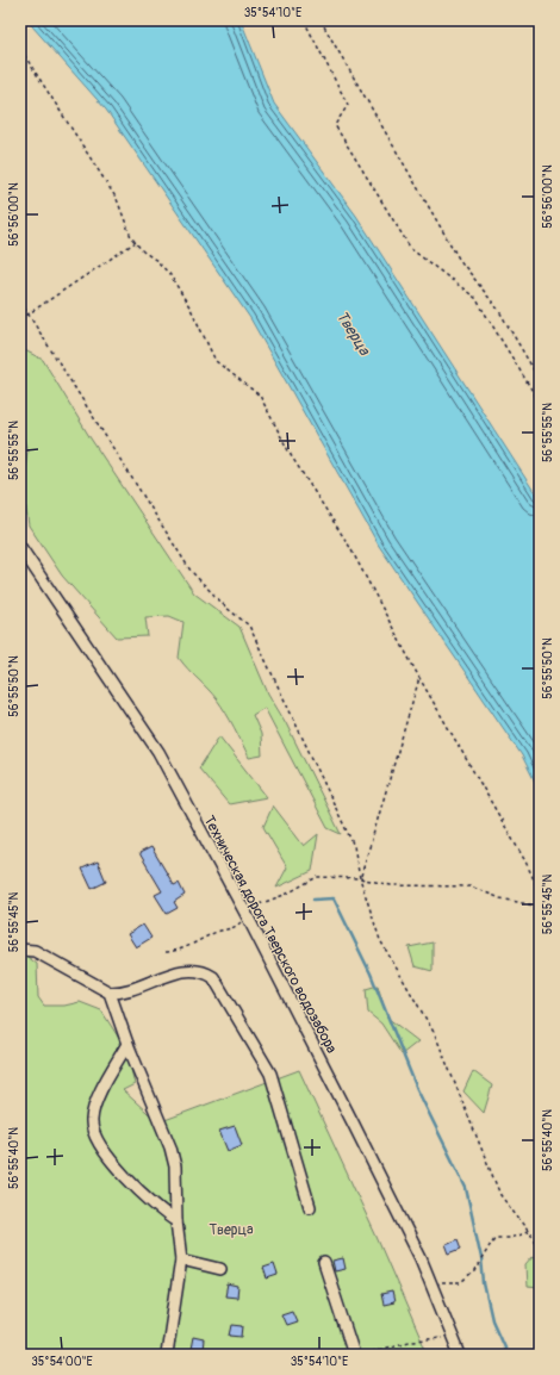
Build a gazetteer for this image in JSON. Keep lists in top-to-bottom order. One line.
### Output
{"streets":{"street":["Техническая дорога Тверского водозабора"]},"water":["Тверца"],"parks":["Тверца"],"coordinates":["35°54'10\"E","56°56'00\"N","56°55'55\"N","56°55'50\"N","56°55'45\"N","56°55'40\"N","35°54'00\"E"]}
